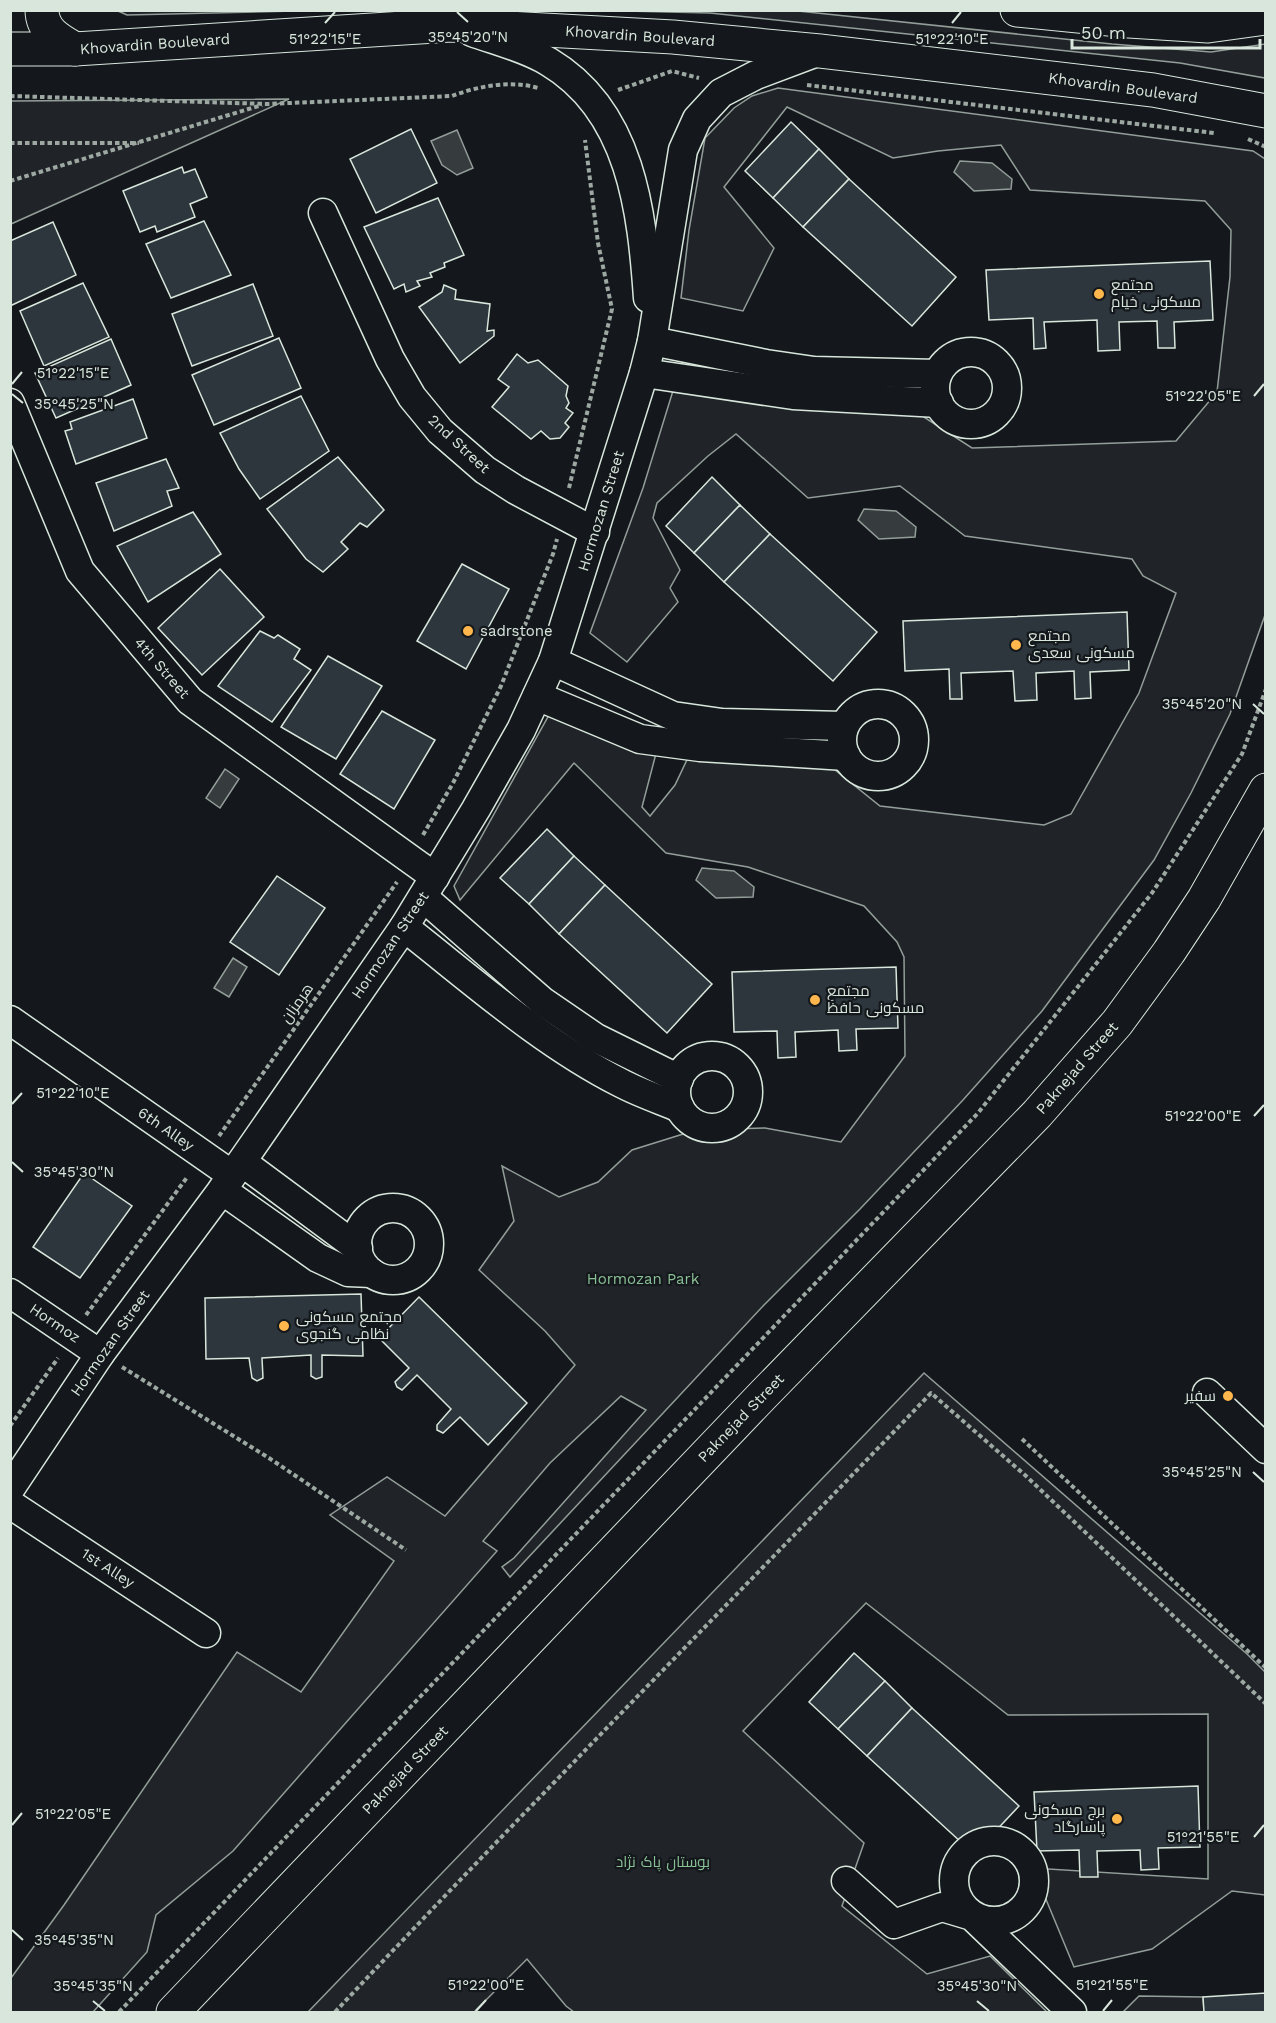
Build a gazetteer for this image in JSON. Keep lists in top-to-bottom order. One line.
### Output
{"streets":{"main road":["Khovardin Boulevard","Paknejad Street"],"street":["2nd Street","Hormozan Street","4th Street","6th Alley","Hormoz","1st Alley"],"path":["هرمزان"]},"crossings":[["Khovardin Boulevard","Hormozan Street"],["2nd Street","Hormozan Street"],["Hormozan Street","4th Street"],["Hormozan Street","6th Alley"],["Hormozan Street","Hormoz"]],"parks":["Hormozan Park","بوستان پاک نژاد"],"places":["مجتمع مسکونی خیام","sadrstone","مجتمع مسکونی سعدی","مجتمع مسکونی حافظ","مجتمع مسکونی نظامی گنجوی","سفیر","برج مسکونی پاسارگاد"],"scale_bar":"50 m","coordinates":["35°45'20\"N","51°22'15\"E","51°22'10\"E","51°22'05\"E","35°45'25\"N","51°22'00\"E","35°45'30\"N","51°21'55\"E","35°45'35\"N"]}
